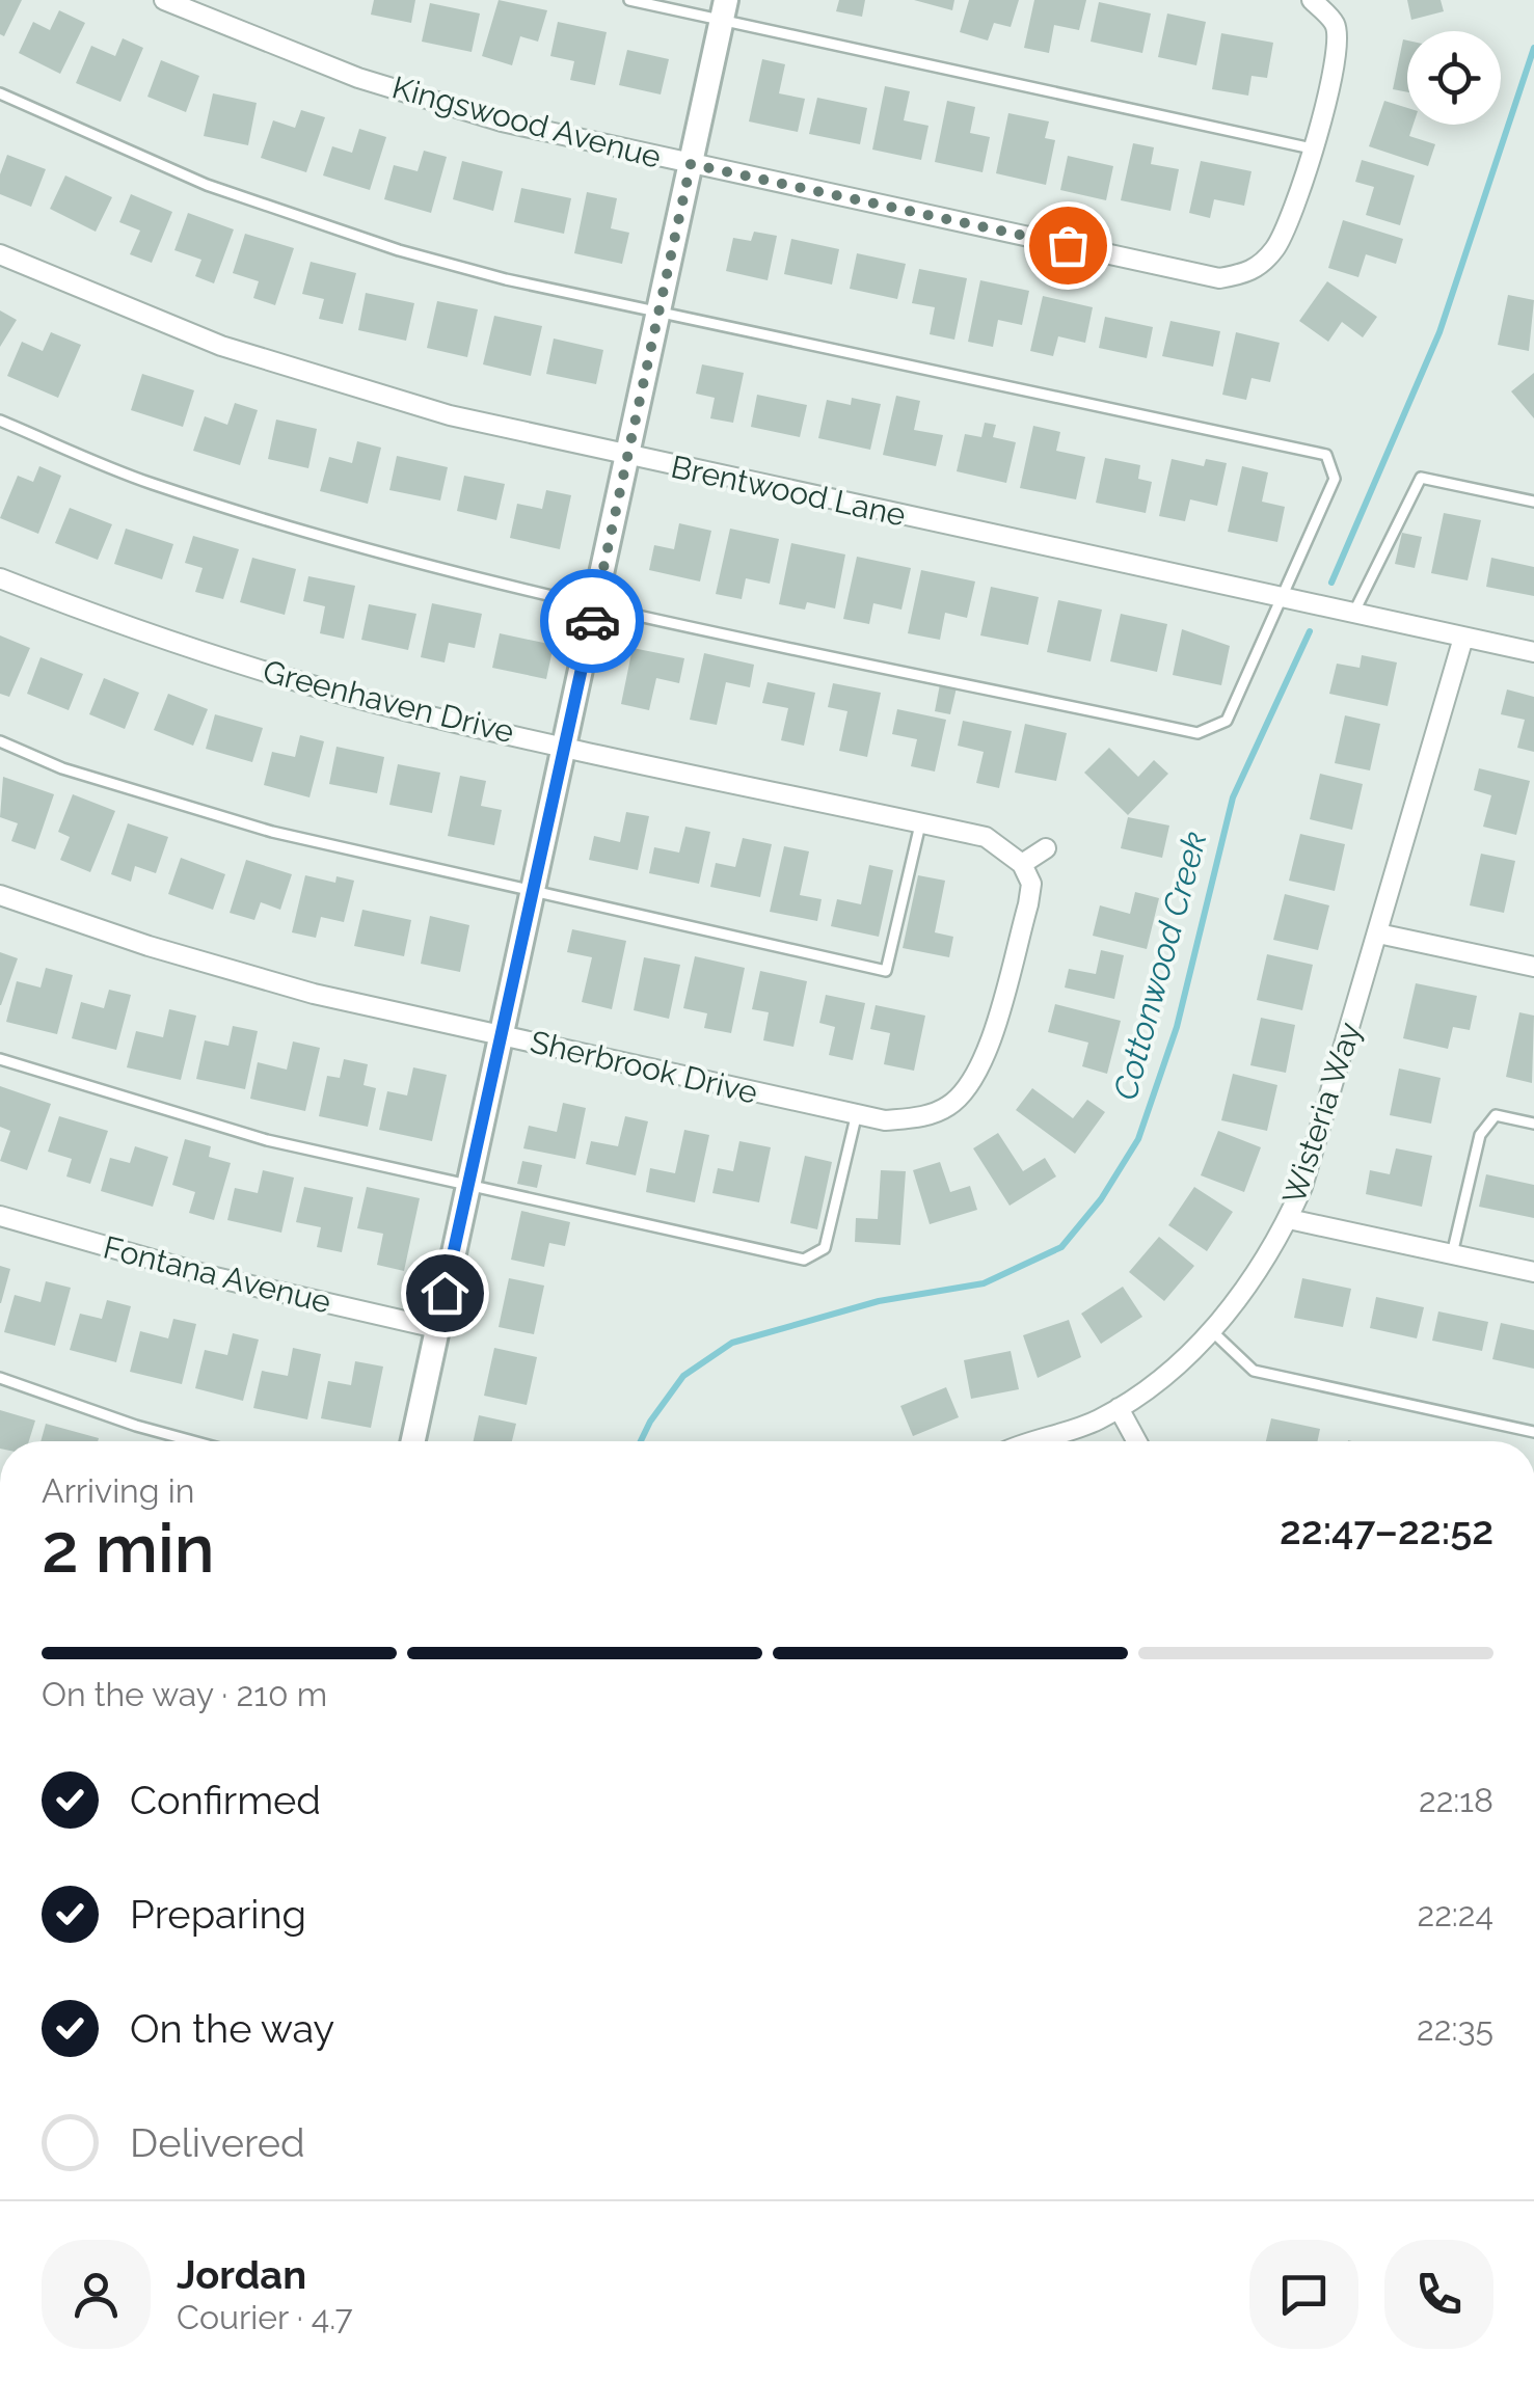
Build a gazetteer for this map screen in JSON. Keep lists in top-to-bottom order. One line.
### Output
{"streets":{"street":["Kingswood Avenue","Brentwood Lane","Greenhaven Drive","Sherbrook Drive","Wisteria Way","Fontana Avenue"]},"crossings":[["Brentwood Lane","Wisteria Way"],["Greenhaven Drive","Sherbrook Drive"]],"water":["Cottonwood Creek"],"page":{"heading":["2 min","Arriving in","22:47–22:52"],"panel":["Jordan","Courier · 4.7"],"bar":"On the way · 210 m","list":[["Confirmed","22:18"],["Preparing","22:24"],["On the way","22:35"],"Delivered"]}}
